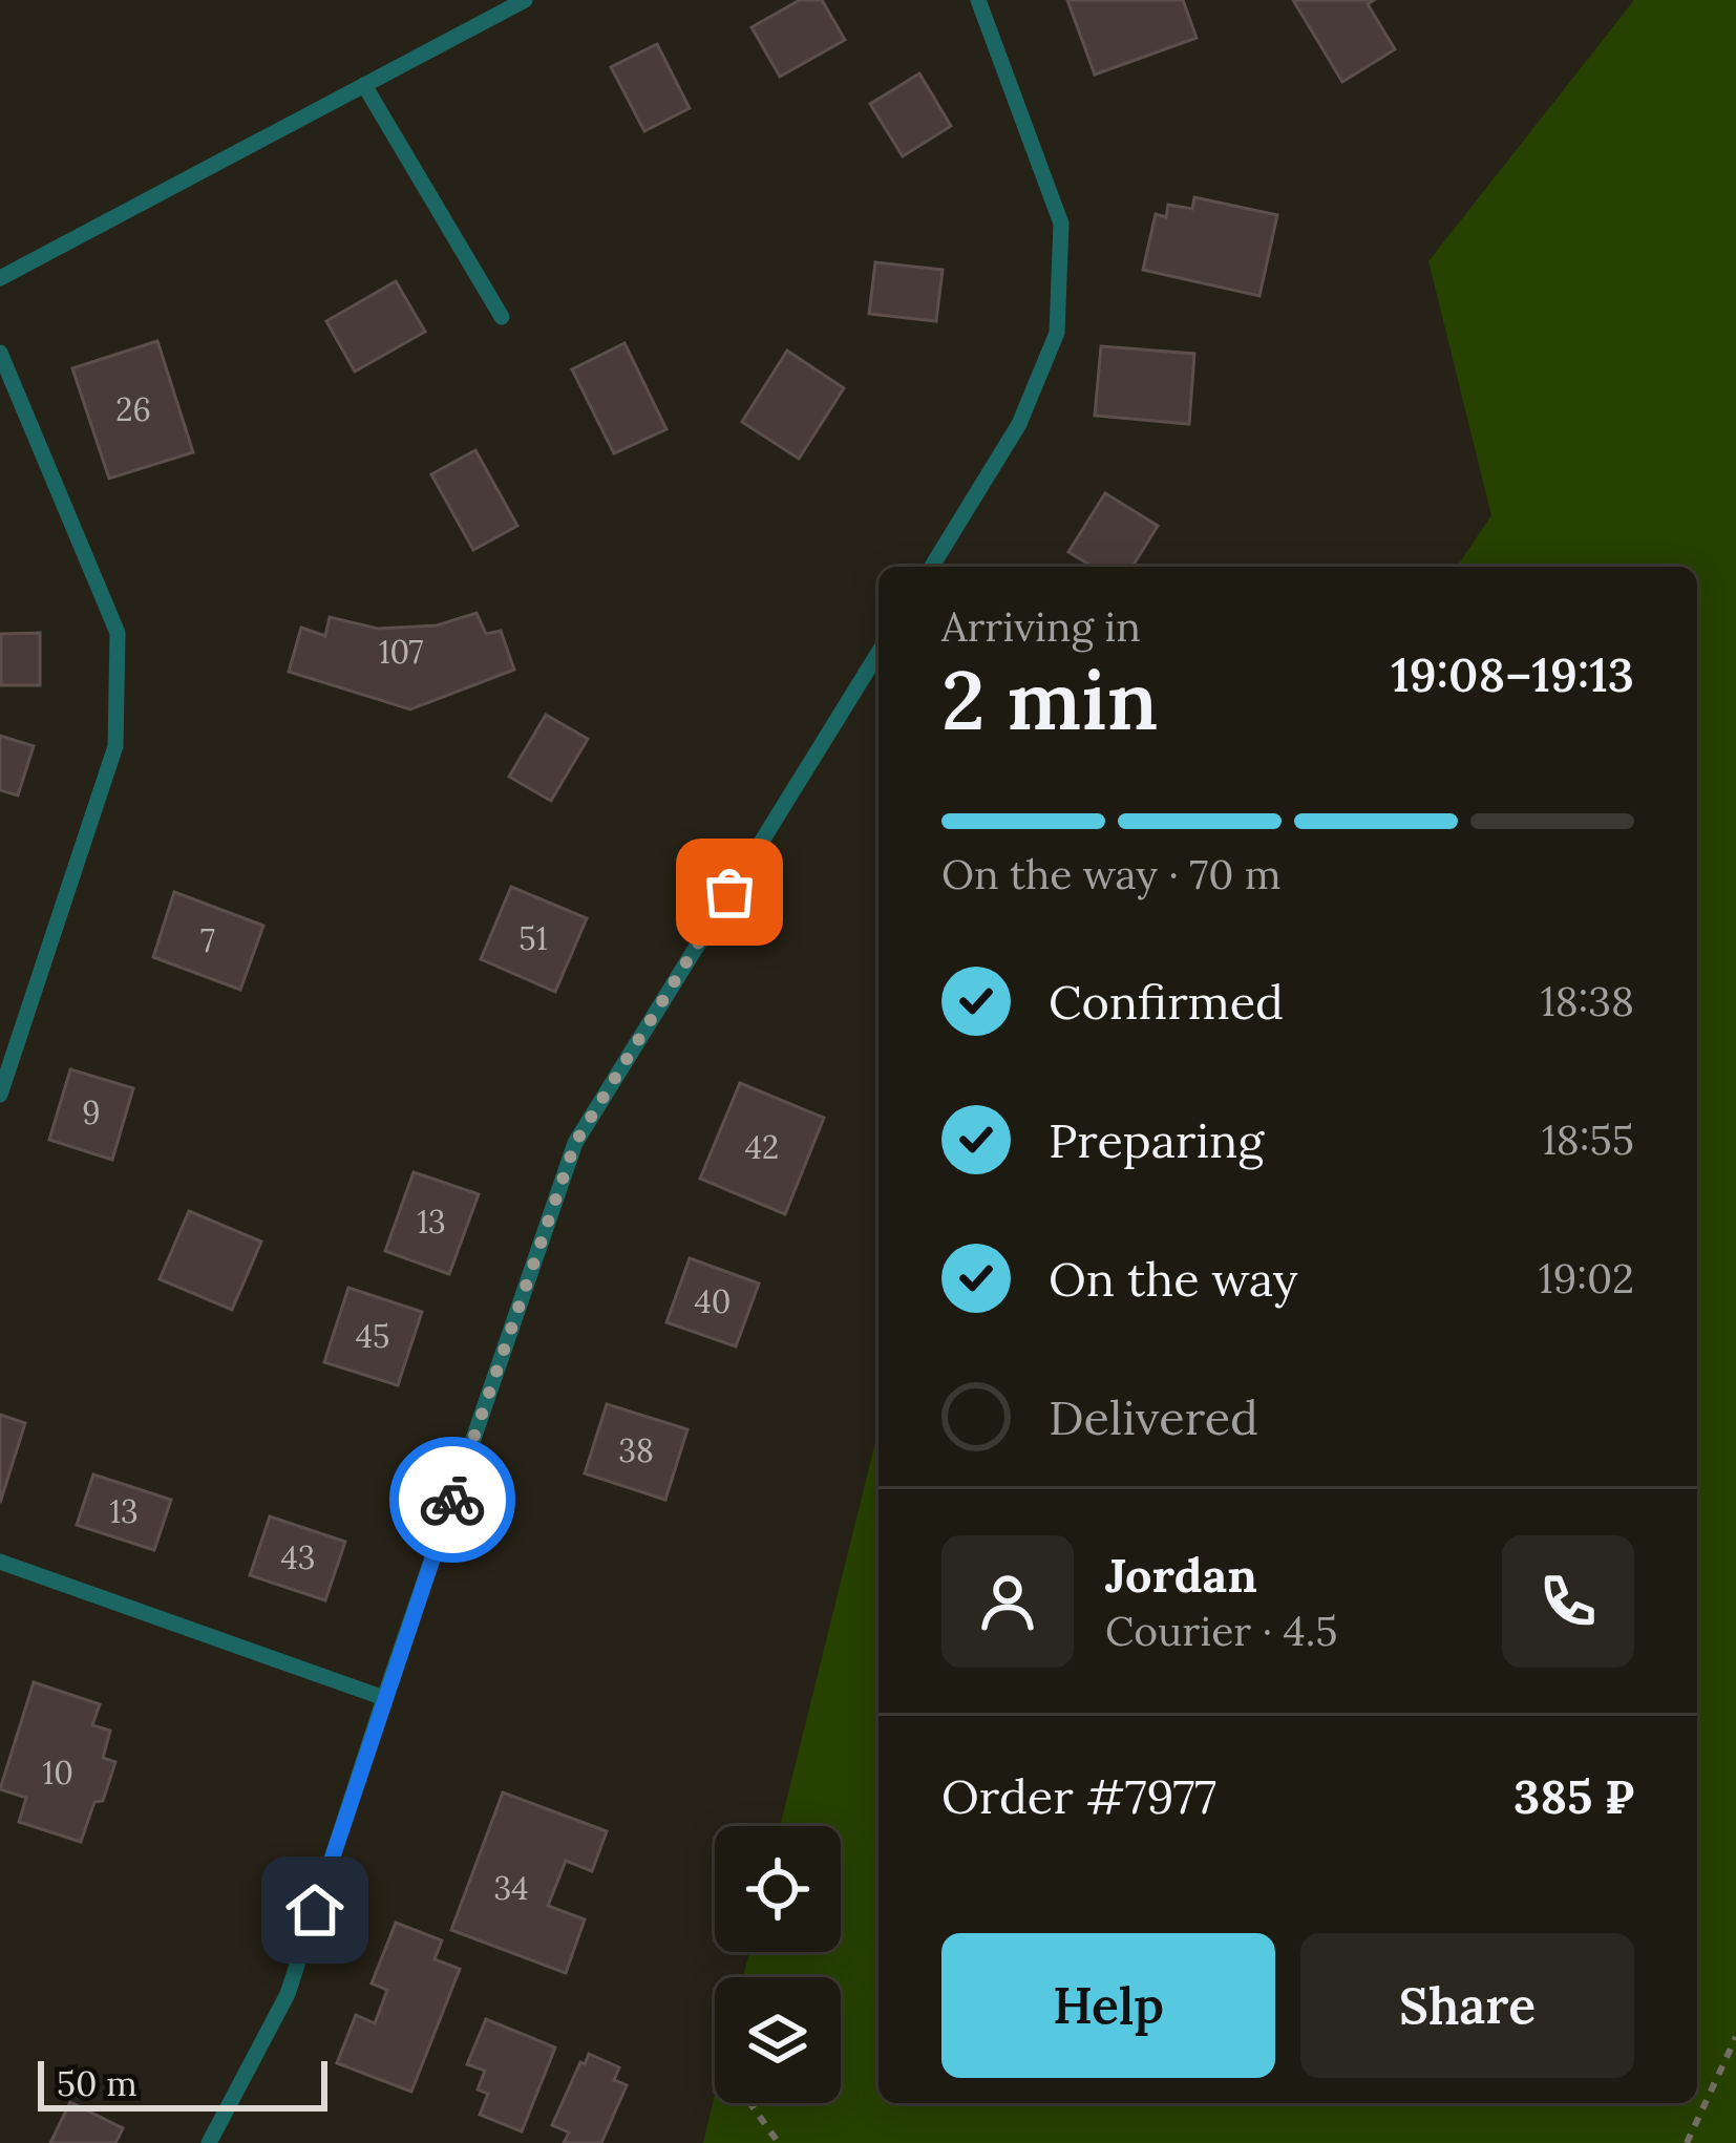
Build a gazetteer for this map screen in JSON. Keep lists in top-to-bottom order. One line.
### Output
{"house_numbers":["26","107","51","7","9","42","13","40","45","38","13","43","10","34"],"scale_bar":"50 m","page":{"heading":["2 min","Arriving in","19:08–19:13"],"panel":["Jordan","Courier · 4.5","Order #7977","385 ₽"],"bar":"On the way · 70 m","list":[["Confirmed","18:38"],["Preparing","18:55"],["On the way","19:02"],"Delivered"],"buttons":["Help","Share"],"scale":"50 m"}}
